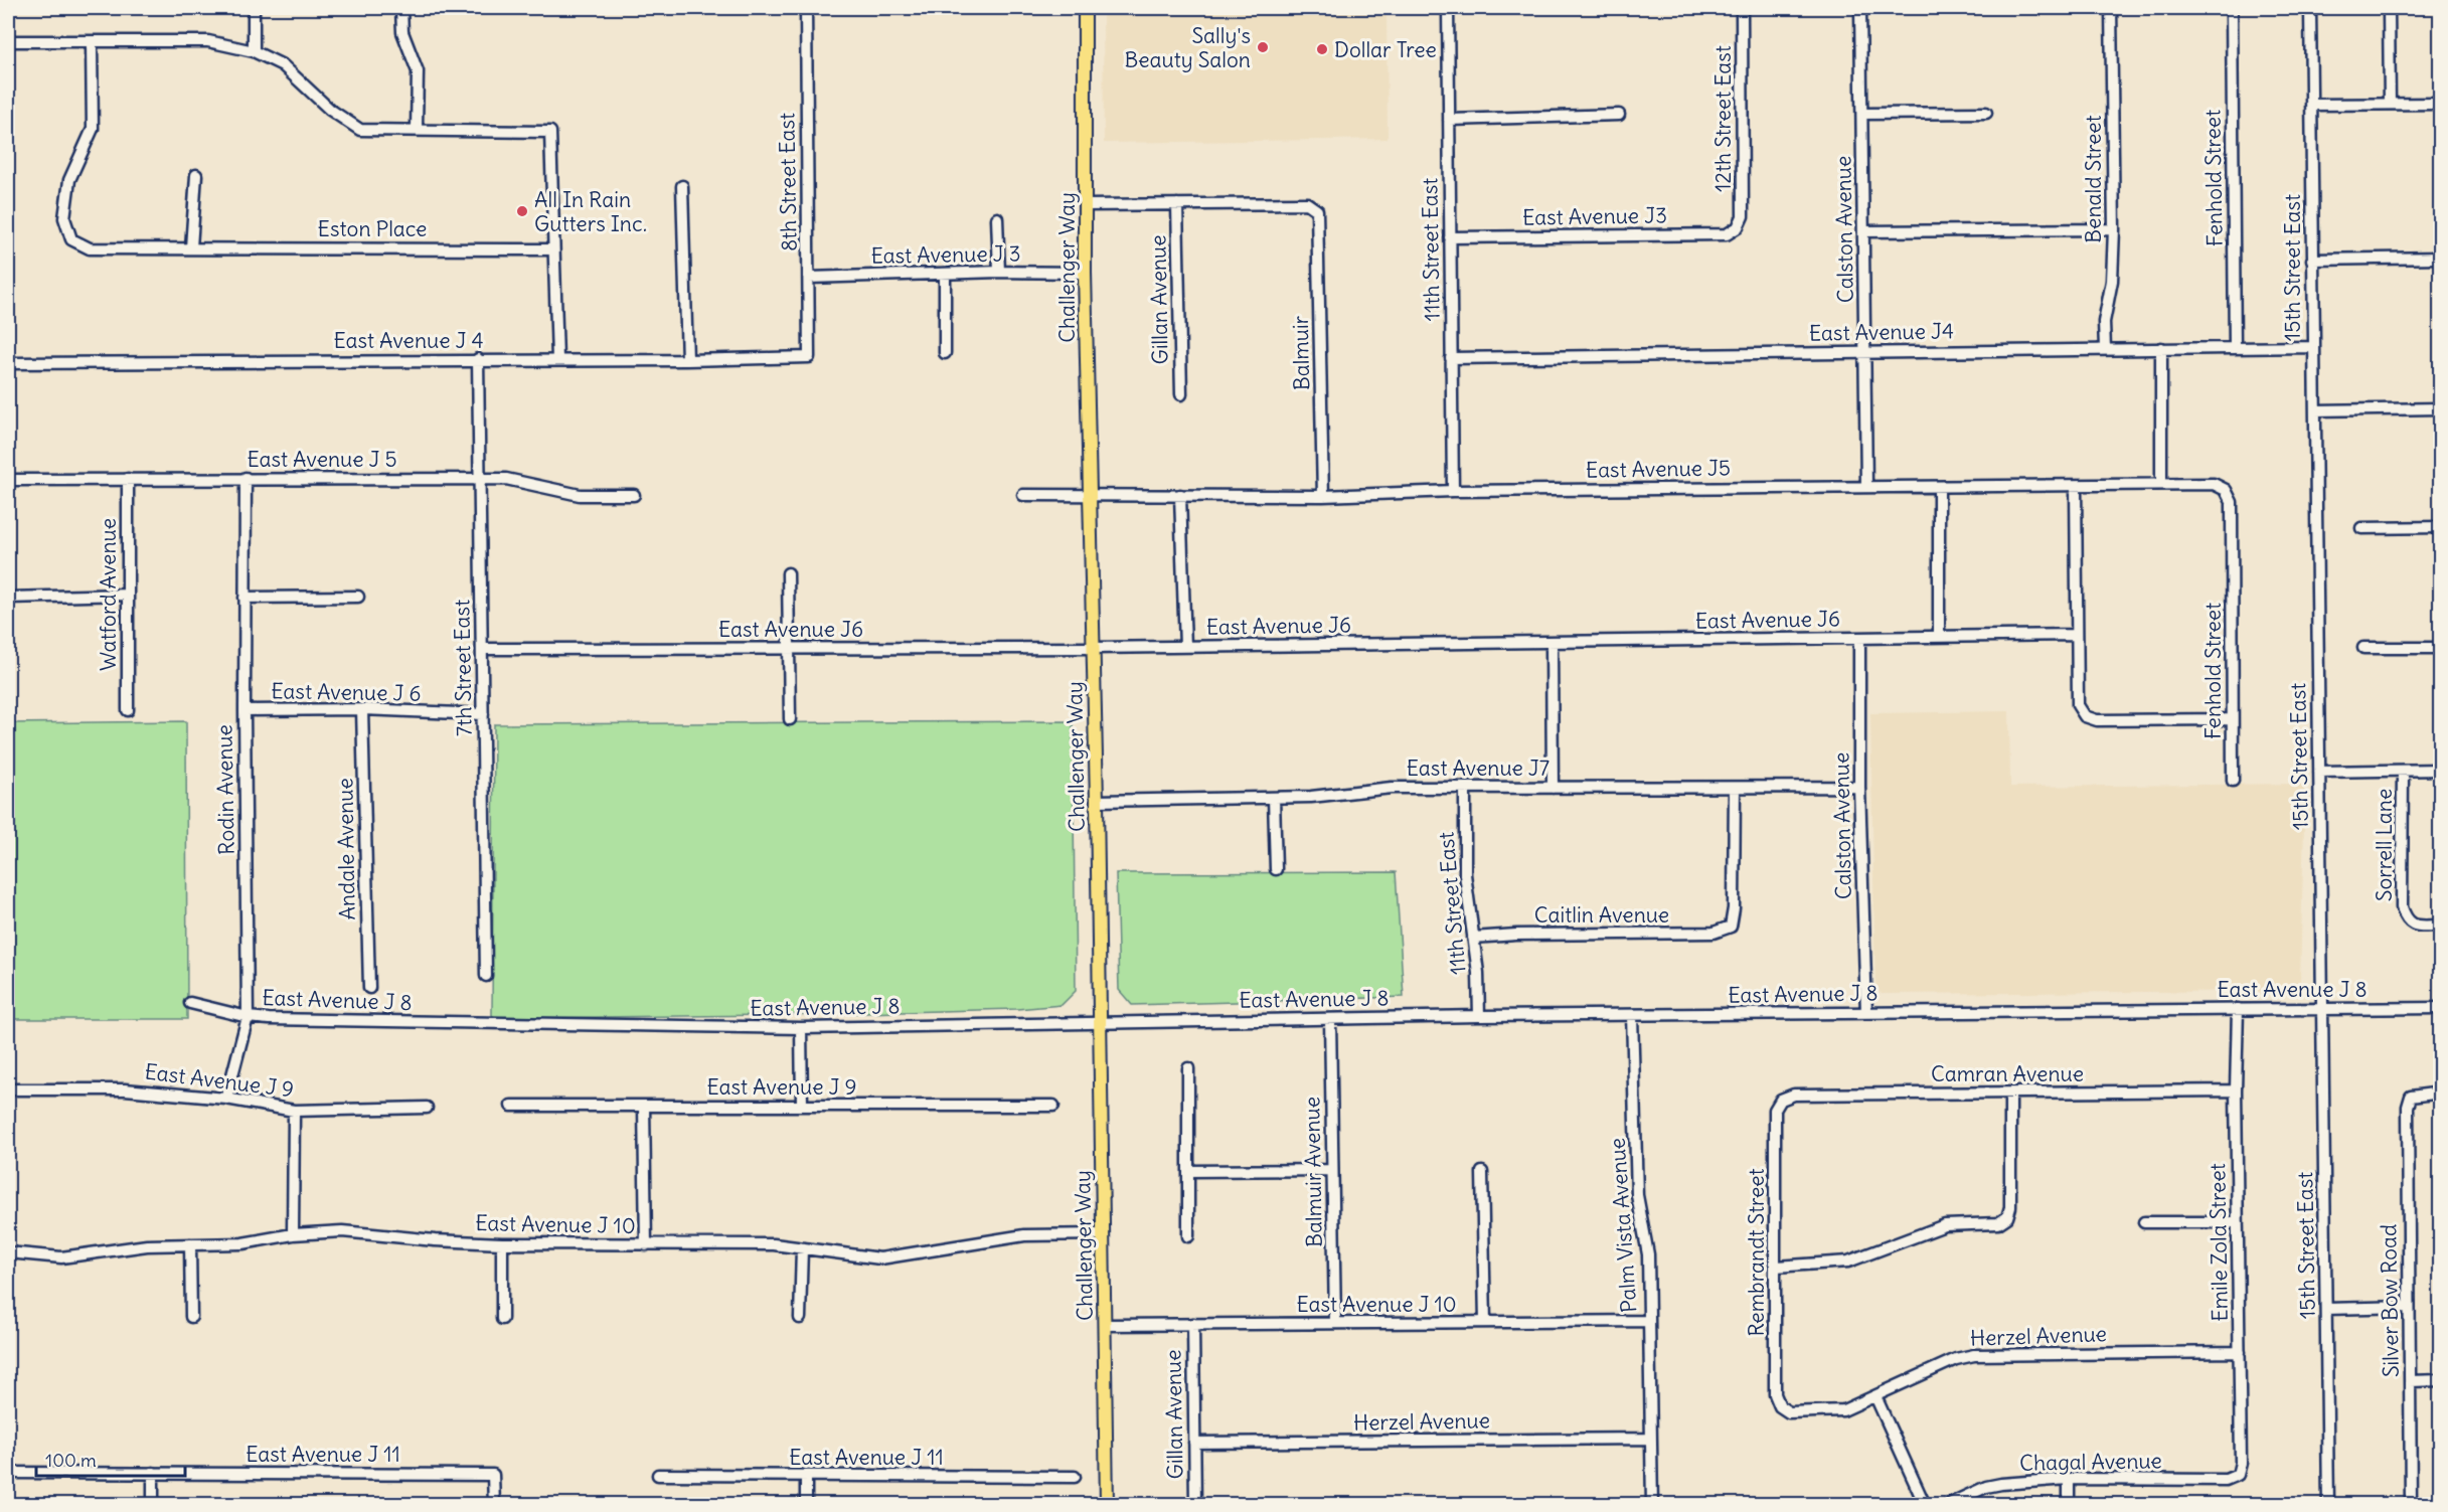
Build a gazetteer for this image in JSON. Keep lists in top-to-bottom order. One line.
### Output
{"streets":{"main road":["Challenger Way"],"street":["12th Street East","Fenhold Street","Benald Street","8th Street East","East Avenue J3","Eston Place","Calston Avenue","11th Street East","East Avenue J 3","15th Street East","Gillan Avenue","East Avenue J4","East Avenue J 4","Balmuir","East Avenue J 5","East Avenue J5","Watford Avenue","East Avenue J6","7th Street East","East Avenue J 6","East Avenue J7","Rodin Avenue","Sorrell Lane","Andale Avenue","Caitlin Avenue","East Avenue J 8","Camran Avenue","East Avenue J 9","Balmuir Avenue","East Avenue J 10","Palm Vista Avenue","Emile Zola Street","Rembrandt Street","Silver Bow Road","Herzel Avenue","East Avenue J 11","Chagal Avenue"]},"crossings":[["12th Street East","East Avenue J3"],["Fenhold Street","East Avenue J4"],["Fenhold Street","East Avenue J5"],["Benald Street","East Avenue J4"],["8th Street East","East Avenue J 3"],["8th Street East","East Avenue J 4"],["East Avenue J3","11th Street East"],["Calston Avenue","East Avenue J4"],["Calston Avenue","East Avenue J5"],["Calston Avenue","East Avenue J6"],["Calston Avenue","East Avenue J7"],["Calston Avenue","East Avenue J 8"],["11th Street East","East Avenue J4"],["11th Street East","East Avenue J5"],["11th Street East","East Avenue J7"],["11th Street East","Caitlin Avenue"],["11th Street East","East Avenue J 8"],["East Avenue J 3","Challenger Way"],["Challenger Way","East Avenue J5"],["Challenger Way","East Avenue J6"],["Challenger Way","East Avenue J7"],["Challenger Way","East Avenue J 8"],["Challenger Way","East Avenue J 10"],["15th Street East","East Avenue J4"],["15th Street East","East Avenue J 8"],["Gillan Avenue","Balmuir"],["Gillan Avenue","East Avenue J 10"],["Gillan Avenue","Herzel Avenue"],["East Avenue J 4","7th Street East"],["Balmuir","East Avenue J5"],["East Avenue J 5","Watford Avenue"],["East Avenue J 5","7th Street East"],["East Avenue J 5","Rodin Avenue"],["East Avenue J6","7th Street East"],["7th Street East","East Avenue J 6"],["East Avenue J 6","Rodin Avenue"],["East Avenue J 6","Andale Avenue"],["East Avenue J7","Caitlin Avenue"],["Rodin Avenue","East Avenue J 8"],["Rodin Avenue","East Avenue J 9"],["East Avenue J 8","Balmuir Avenue"],["East Avenue J 8","Palm Vista Avenue"],["East Avenue J 8","Emile Zola Street"],["Camran Avenue","Emile Zola Street"],["Camran Avenue","Rembrandt Street"],["Balmuir Avenue","East Avenue J 10"],["East Avenue J 10","Palm Vista Avenue"],["Palm Vista Avenue","Herzel Avenue"],["Emile Zola Street","Herzel Avenue"],["Emile Zola Street","Chagal Avenue"],["Rembrandt Street","Herzel Avenue"]],"places":["Sally's Beauty Salon","Dollar Tree","All In Rain Gutters Inc."],"scale_bar":"100 m"}
